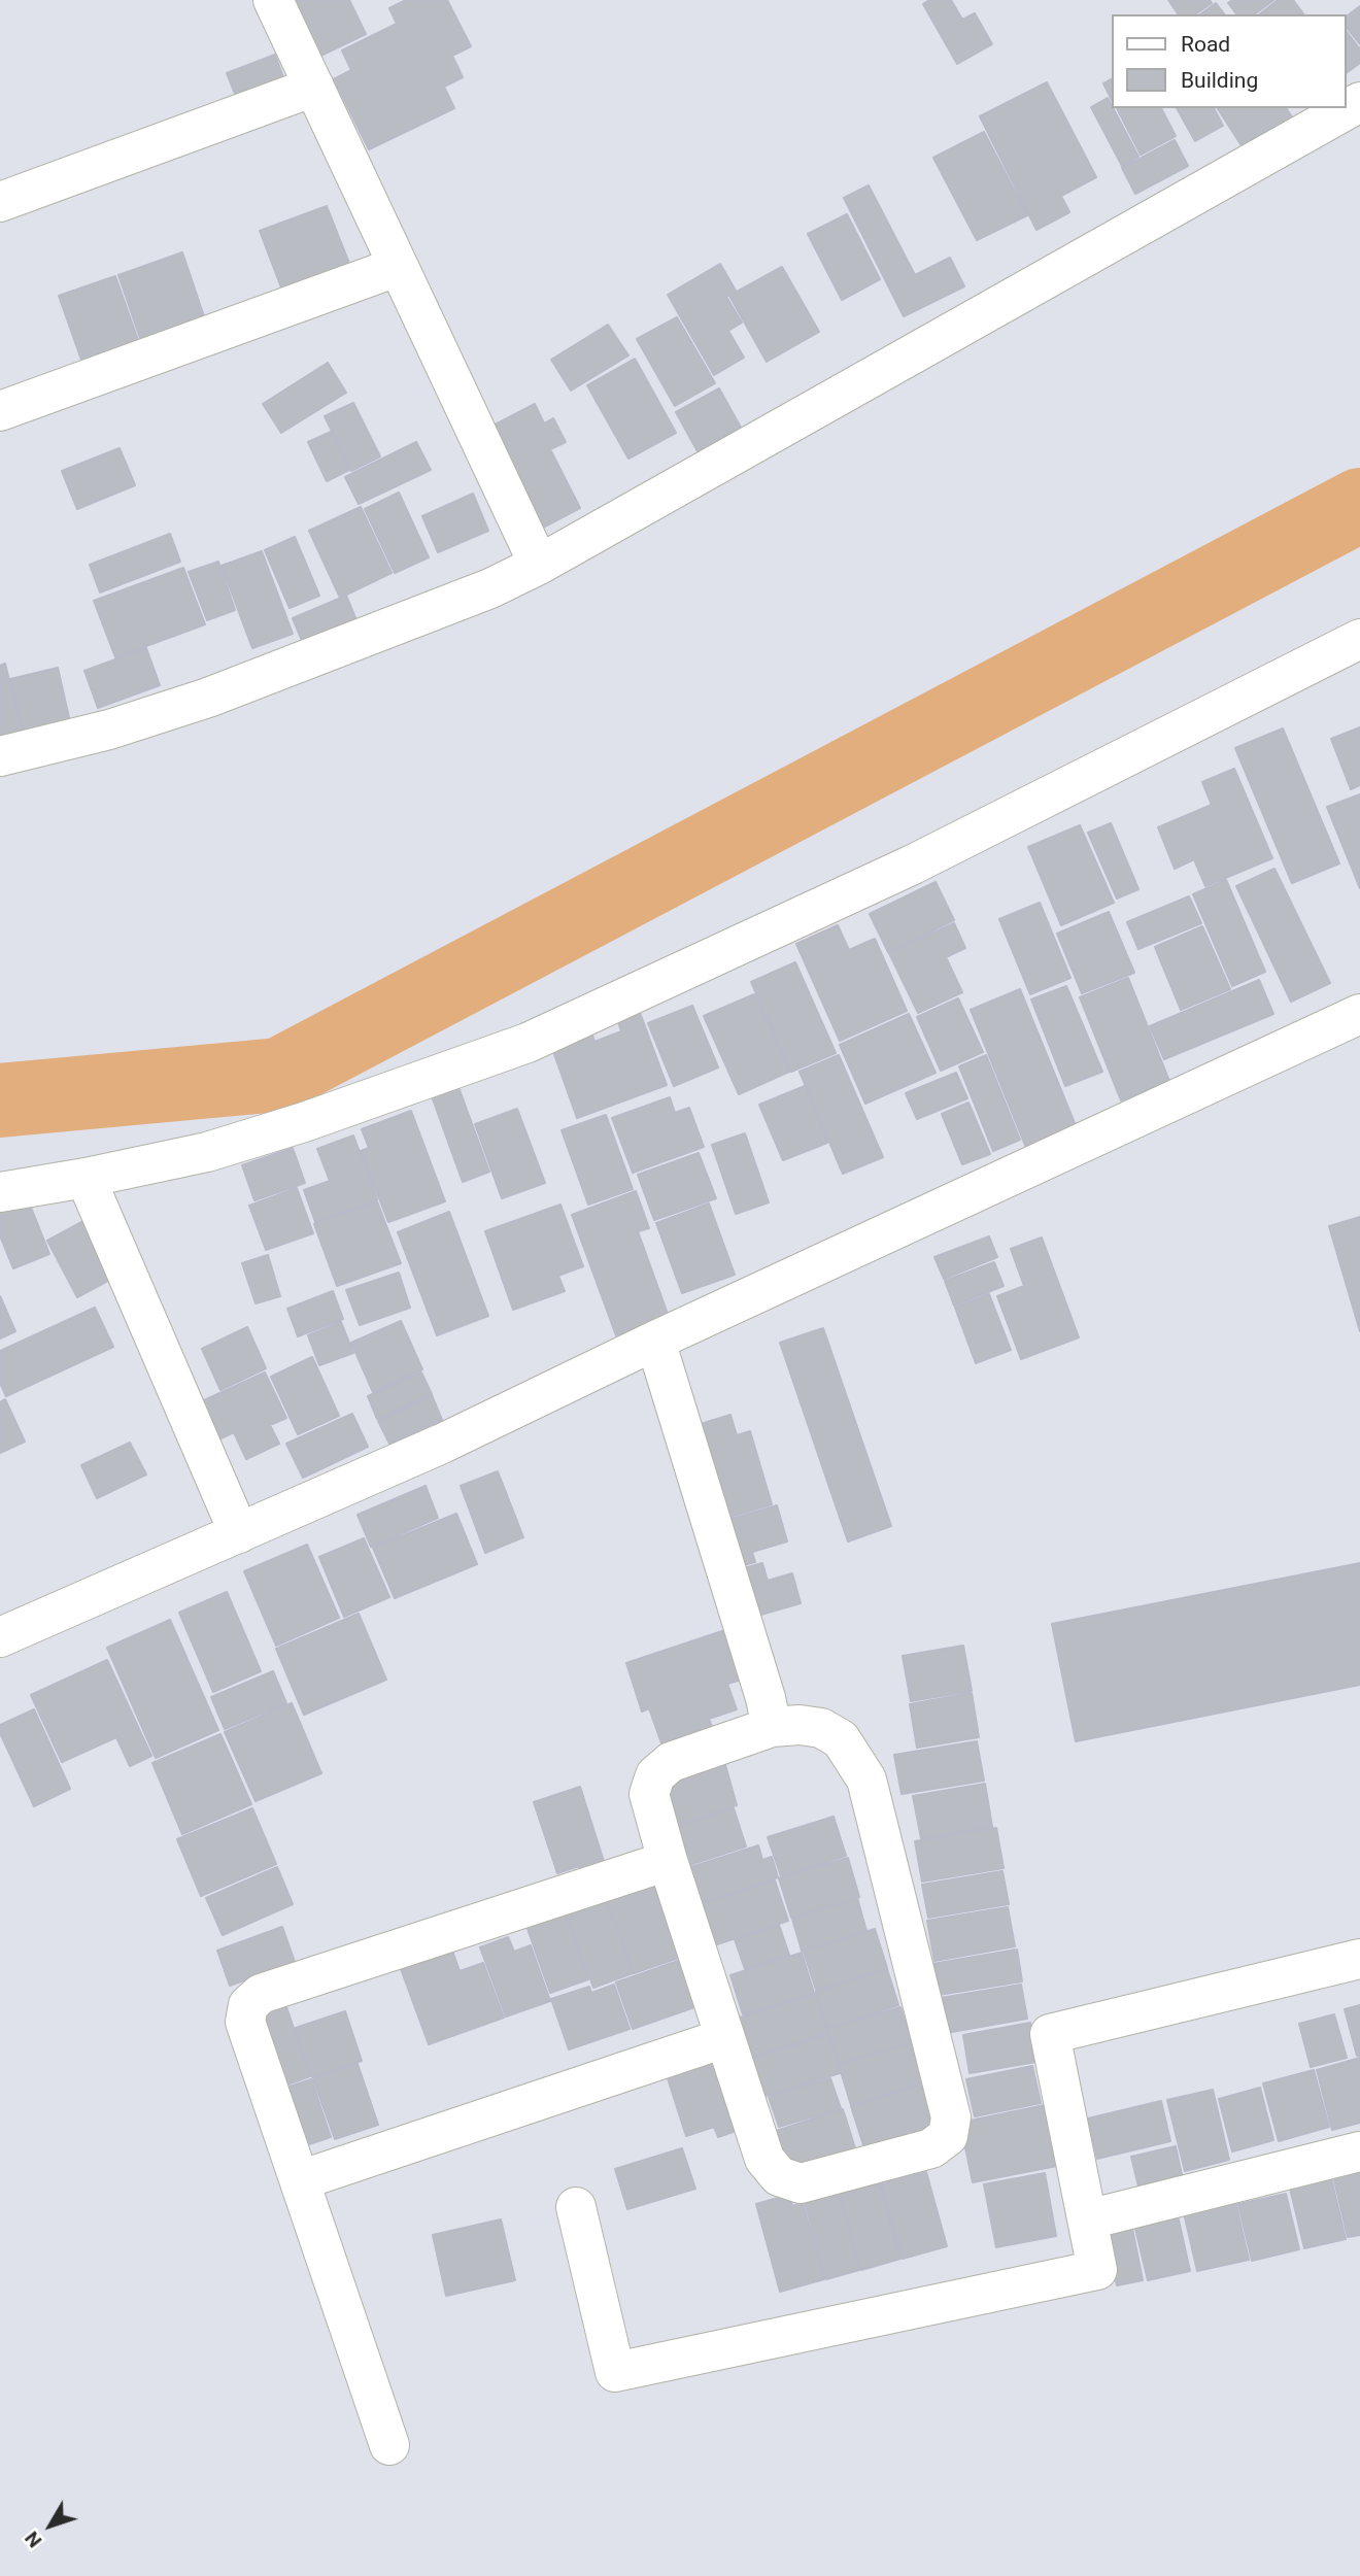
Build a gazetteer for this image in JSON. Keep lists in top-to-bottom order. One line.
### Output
{"legend":["Road","Building"],"north":"bottom left"}
